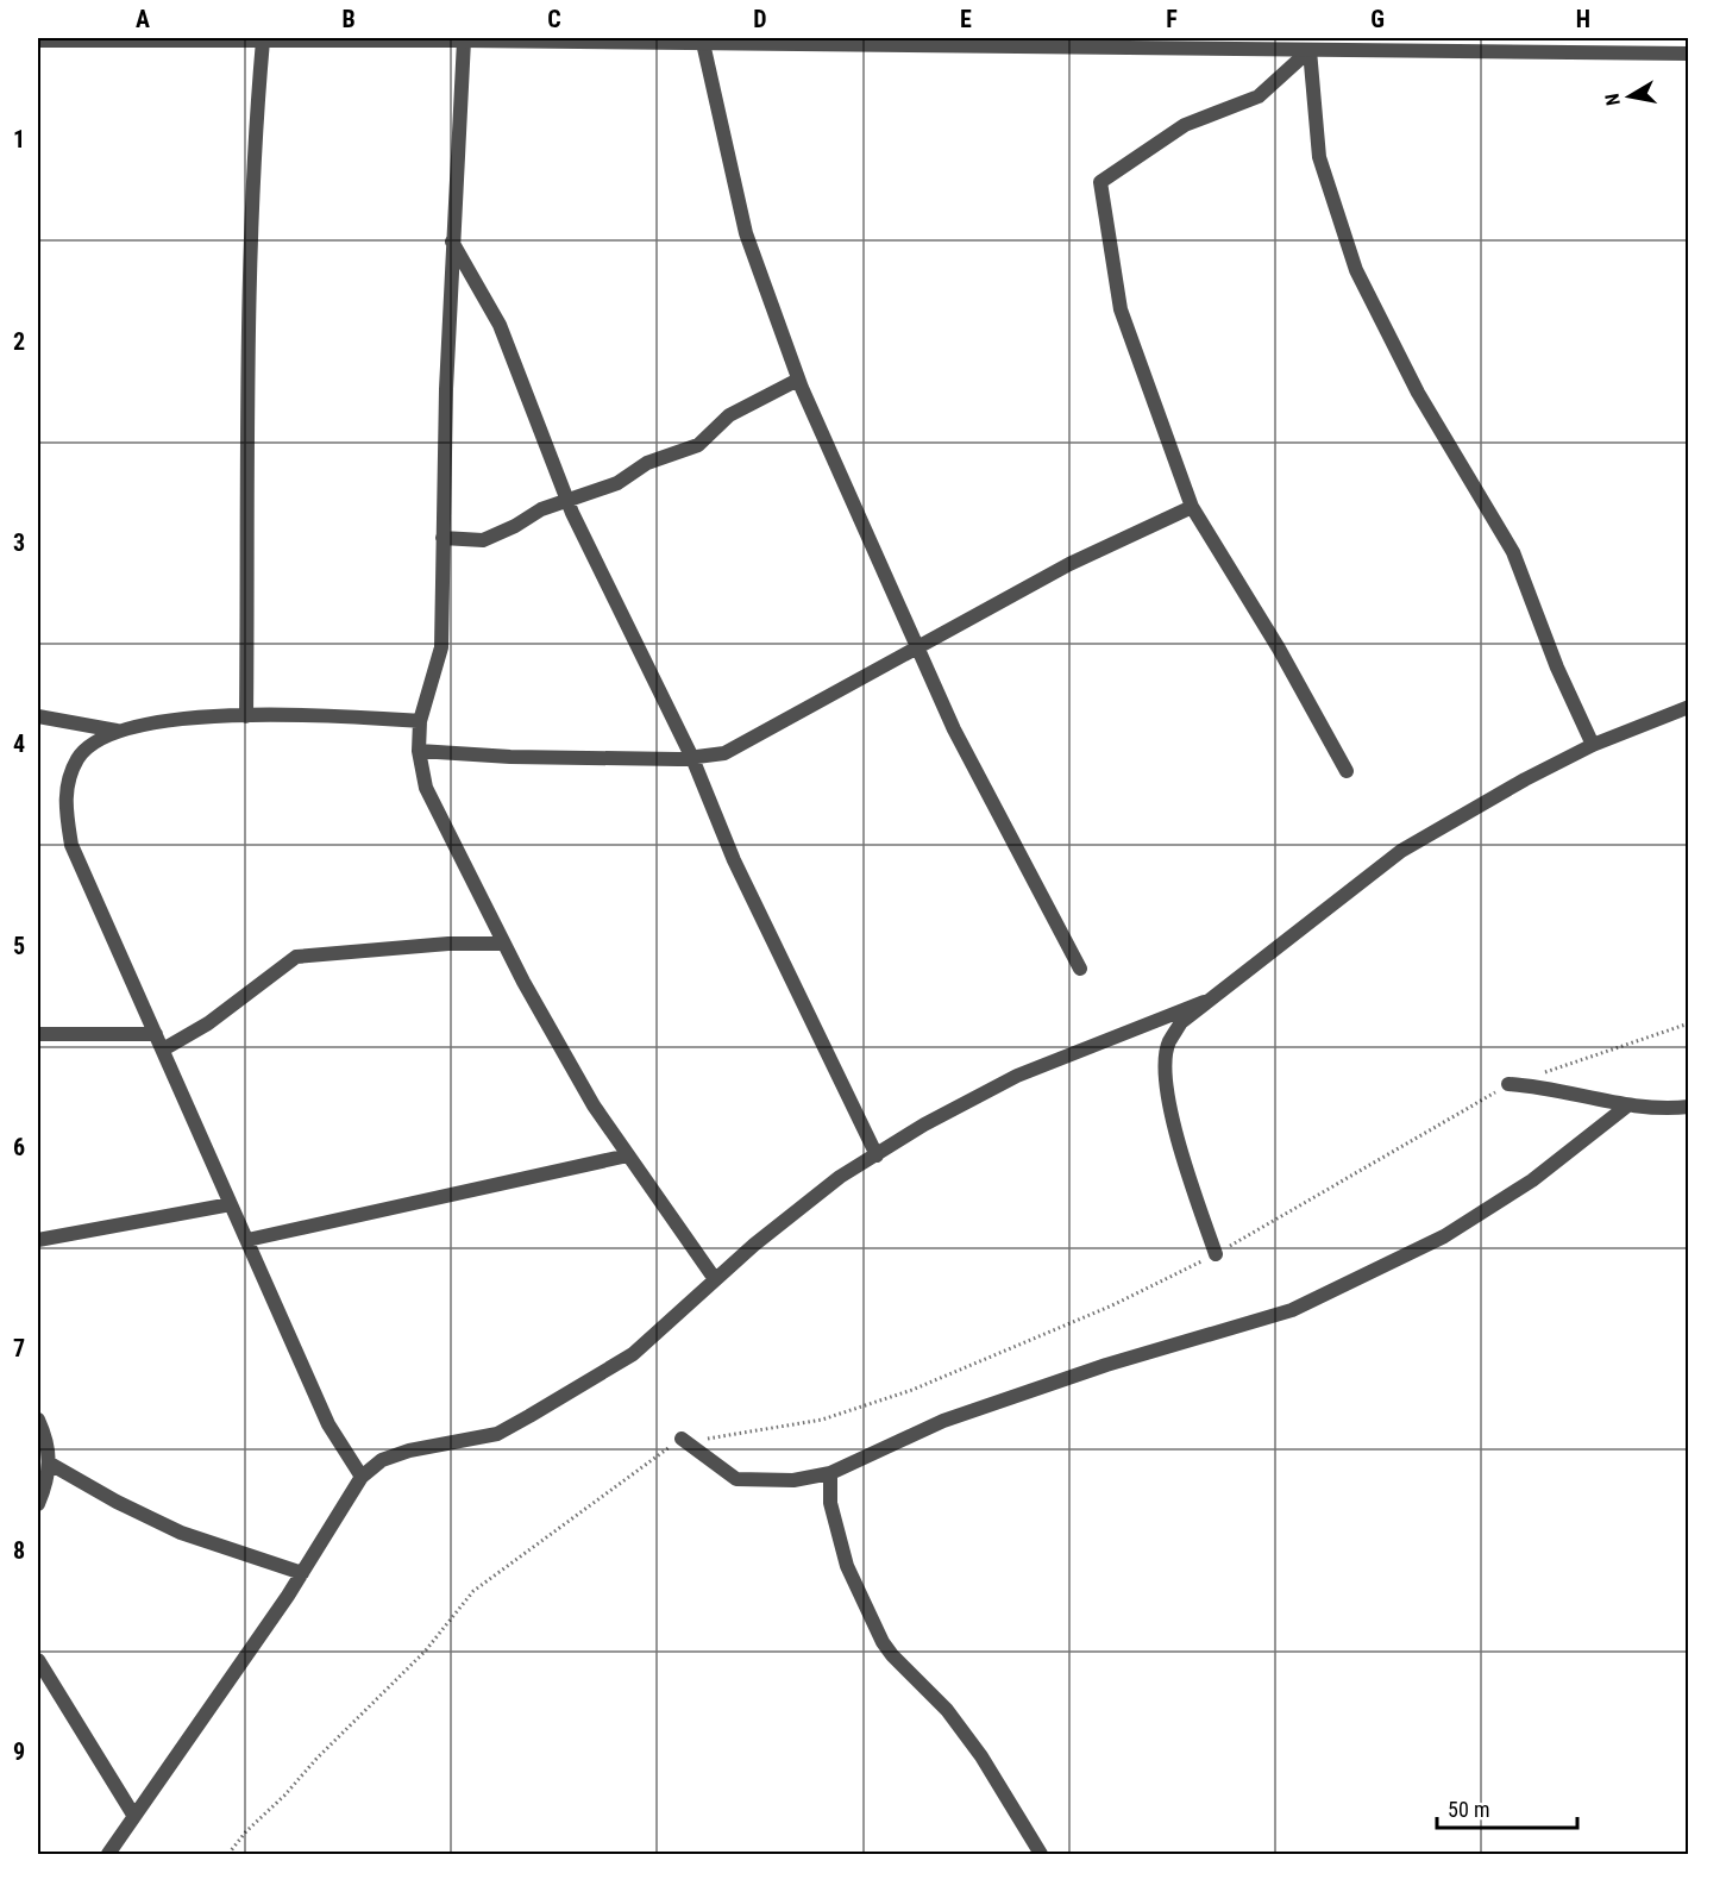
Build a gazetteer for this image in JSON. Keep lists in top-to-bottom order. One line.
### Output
{"scale_bar":"50 m","north":"left","grid":{"columns":["A","B","C","D","E","F","G","H"],"rows":["1","2","3","4","5","6","7","8","9"]}}
